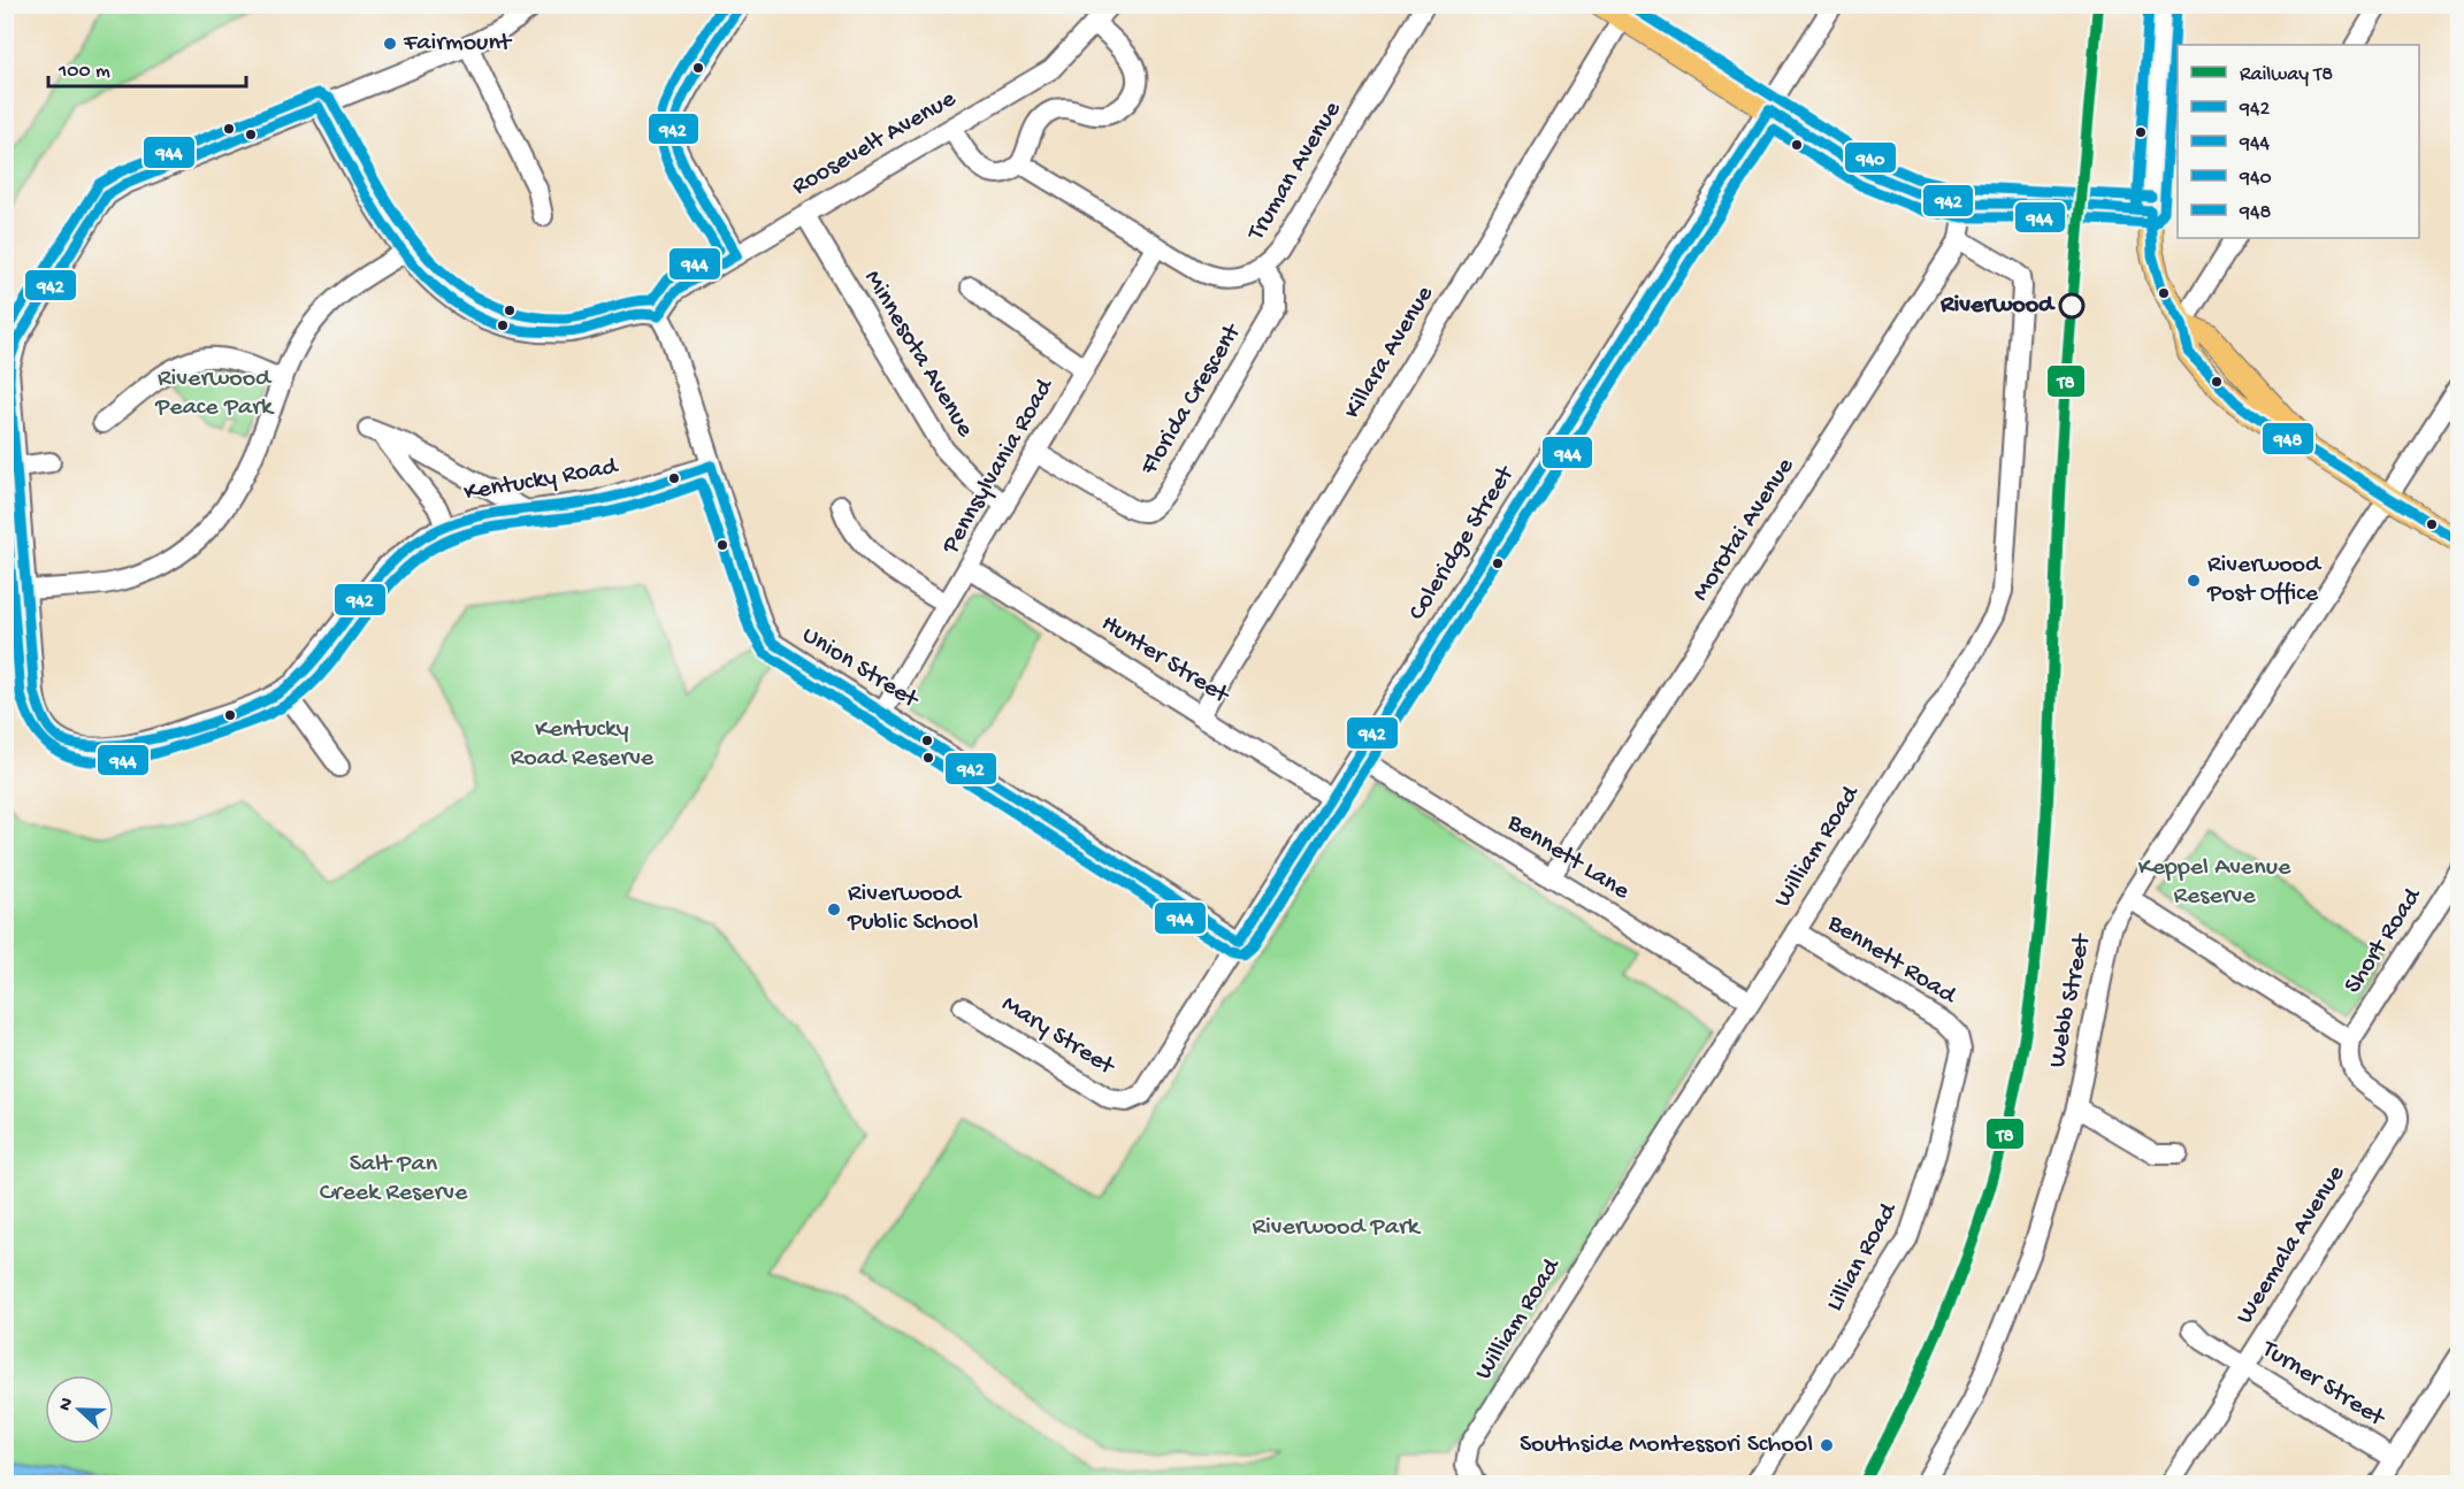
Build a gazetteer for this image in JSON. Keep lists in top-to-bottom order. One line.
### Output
{"streets":{"street":["Roosevelt Avenue","Truman Avenue","Killara Avenue","Minnesota Avenue","Florida Crescent","Pennsylvania Road","Kentucky Road","Morotai Avenue","Coleridge Street","Hunter Street","Union Street","William Road","Bennett Lane","Short Road","Bennett Road","Webb Street","Mary Street","Weemala Avenue","Lillian Road","Turner Street"]},"crossings":[["Roosevelt Avenue","Minnesota Avenue"],["Roosevelt Avenue","Union Street"],["Truman Avenue","Florida Crescent"],["Truman Avenue","Pennsylvania Road"],["Killara Avenue","Hunter Street"],["Minnesota Avenue","Pennsylvania Road"],["Florida Crescent","Pennsylvania Road"],["Pennsylvania Road","Hunter Street"],["Pennsylvania Road","Union Street"],["Kentucky Road","Union Street"],["Morotai Avenue","William Road"],["Morotai Avenue","Bennett Lane"],["Coleridge Street","Hunter Street"],["Coleridge Street","Union Street"],["Coleridge Street","Bennett Lane"],["Coleridge Street","Mary Street"],["William Road","Bennett Lane"],["William Road","Bennett Road"],["Short Road","Weemala Avenue"],["Bennett Road","Lillian Road"],["Weemala Avenue","Turner Street"]],"parks":["Riverwood Peace Park","Kentucky Road Reserve","Keppel Avenue Reserve","Salt Pan Creek Reserve","Riverwood Park"],"places":["Fairmount","Riverwood","Riverwood Post Office","Riverwood Public School","Southside Montessori School"],"lines":["rail line T8","transit line 942","transit line 944","transit line 940","transit line 948"],"legend":["Railway T8","942","944","940","948"],"scale_bar":"100 m","north":"left"}
